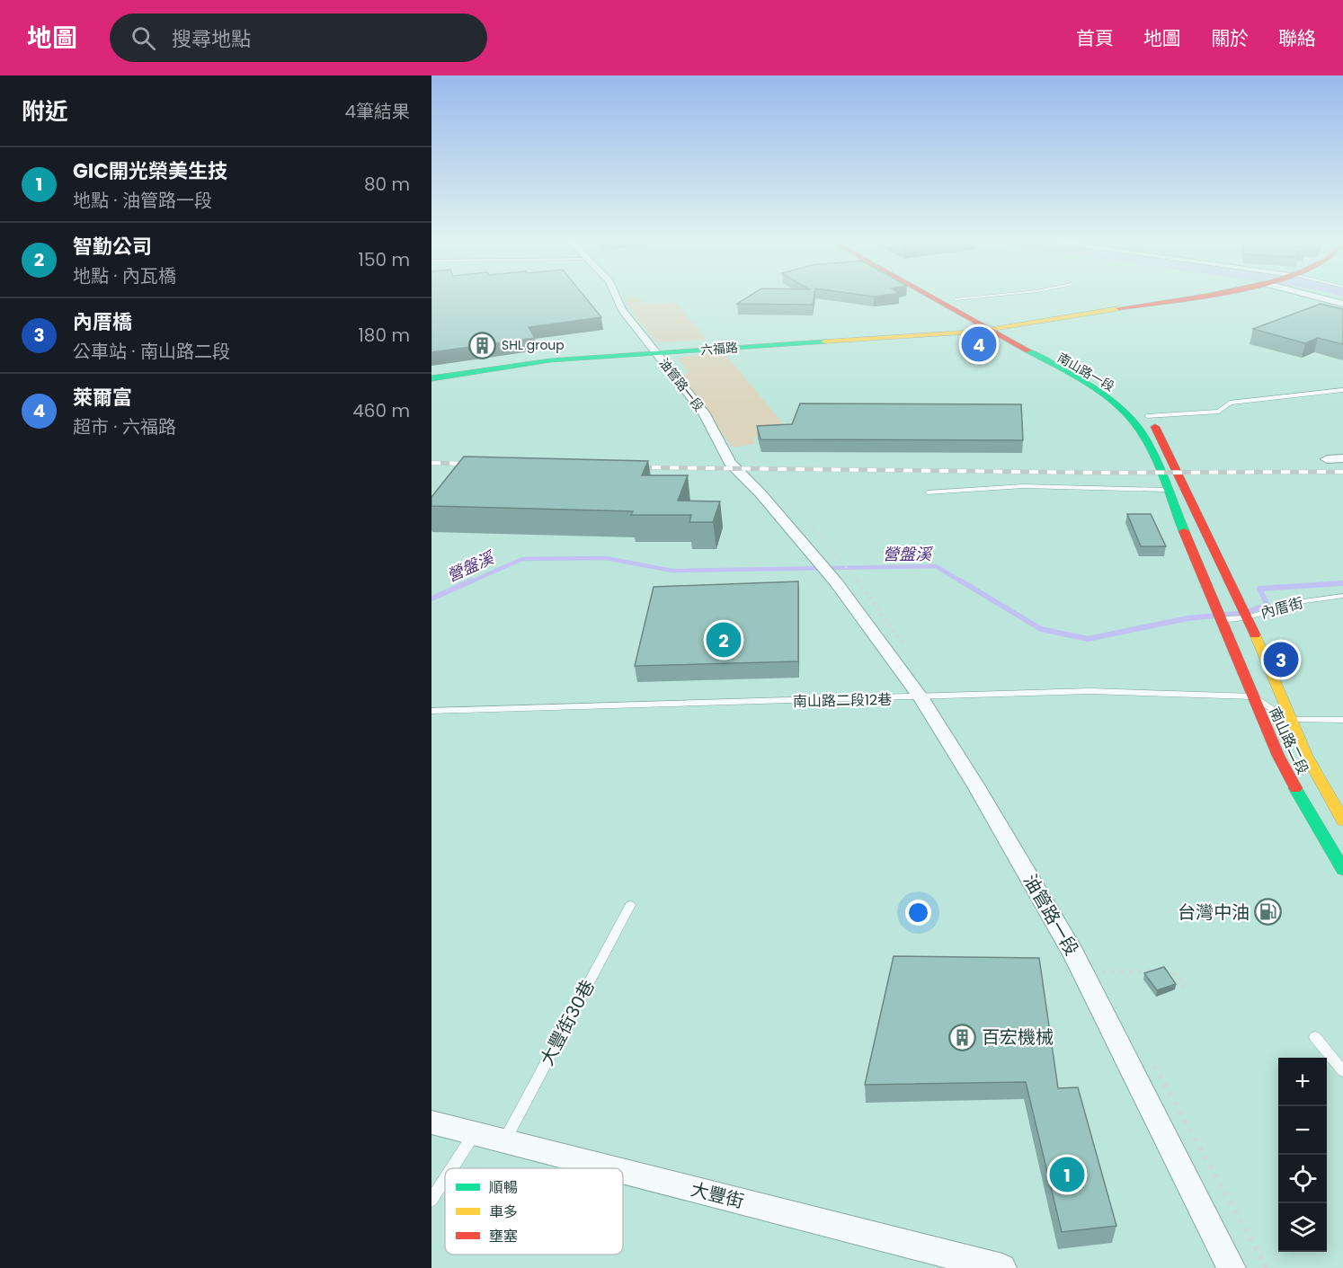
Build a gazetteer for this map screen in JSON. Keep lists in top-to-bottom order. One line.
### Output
{"streets":{"street":["六福路","南山路一段","油管路一段","南山路二段","大豐街"],"lane":["內厝街","南山路二段12巷","大豐街30巷"]},"crossings":[["六福路","南山路一段"],["六福路","油管路一段"],["南山路一段","南山路二段"],["油管路一段","南山路二段12巷"],["內厝街","南山路二段"],["南山路二段12巷","南山路二段"],["大豐街30巷","大豐街"]],"water":["營盤溪"],"places":{"building":["SHL group","百宏機械"],"fuel station":["台灣中油"]},"legend":["順暢","車多","壅塞"],"page":{"header":"地圖","search":"搜尋地點","nav":["首頁","地圖","關於","聯絡"],"heading":["附近","4筆結果"],"list":[{"mark":"1","name":"GIC開光榮美生技","note":"地點 · 油管路一段","value":"80 m"},{"mark":"2","name":"智勤公司","note":"地點 · 內瓦橋","value":"150 m"},{"mark":"3","name":"內厝橋","note":"公車站 · 南山路二段","value":"180 m"},{"mark":"4","name":"萊爾富","note":"超市 · 六福路","value":"460 m"}],"pins":["4","2","3","1"],"map_buttons":["+","−"]}}
